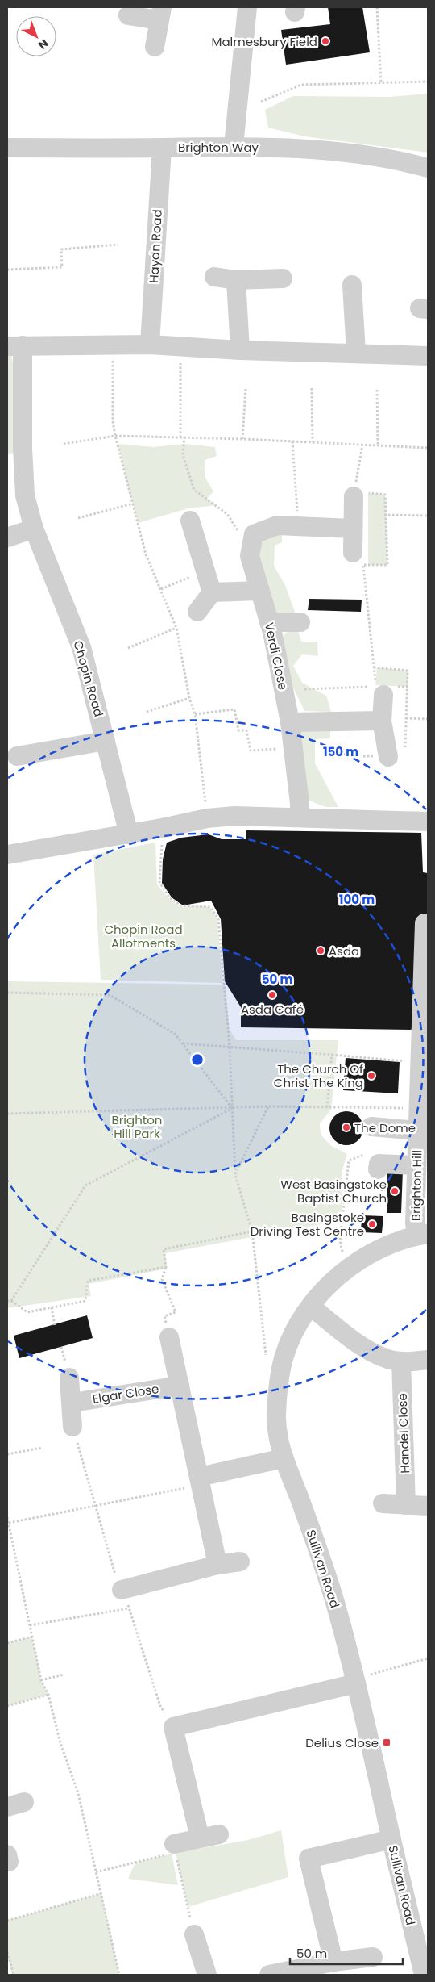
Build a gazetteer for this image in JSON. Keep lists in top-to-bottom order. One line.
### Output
{"streets":{"street":["Brighton Way","Haydn Road","Verdi Close","Chopin Road","Brighton Hill","Elgar Close","Handel Close","Sullivan Road"]},"crossings":[["Brighton Way","Haydn Road"],["Brighton Hill","Sullivan Road"]],"parks":["Chopin Road Allotments","Brighton Hill Park"],"places":{"other":["Malmesbury Field","Asda","Asda Café","The Church Of Christ The King","The Dome","West Basingstoke Baptist Church","Basingstoke Driving Test Centre"],"transit":["Delius Close"]},"scale_bar":"50 m","north":"bottom right","rings":["150 m","100 m","50 m"]}
